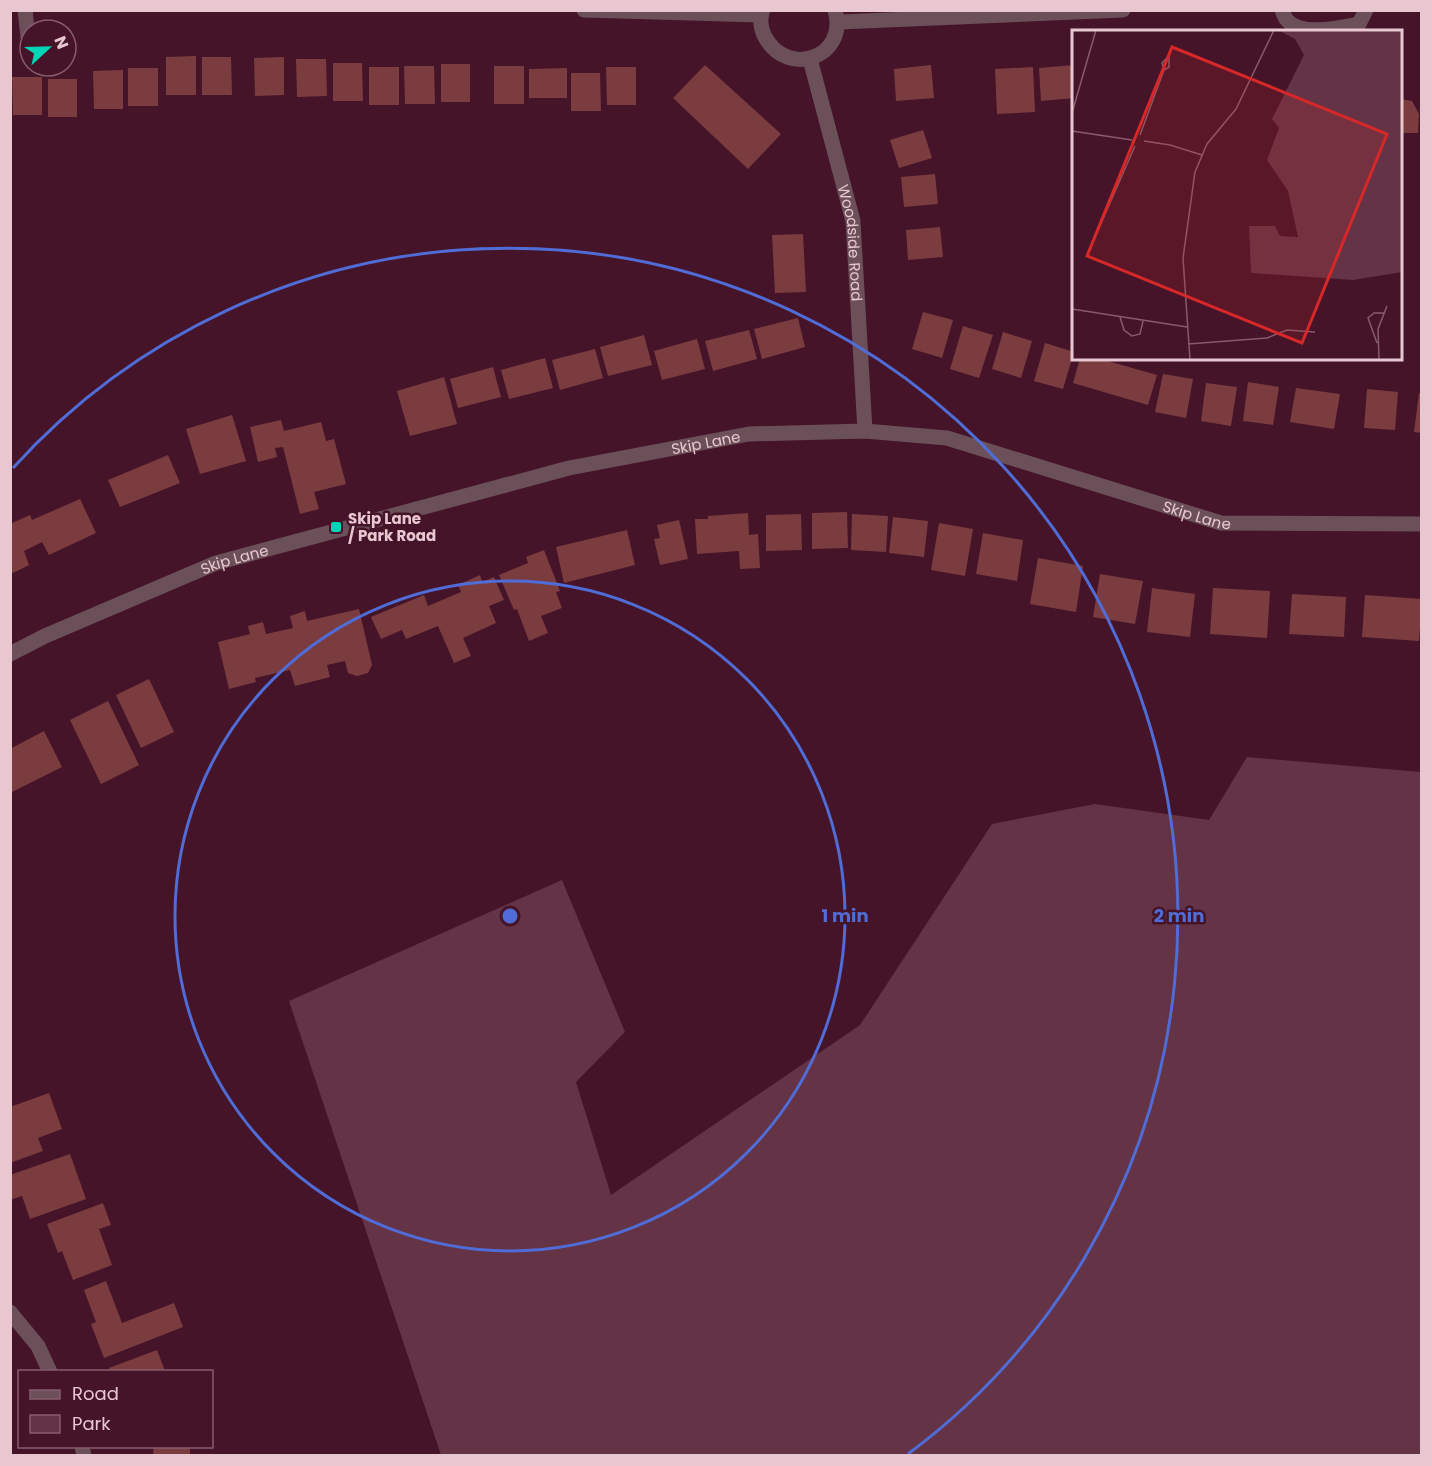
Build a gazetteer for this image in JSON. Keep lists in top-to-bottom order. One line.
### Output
{"streets":{"street":["Woodside Road","Skip Lane"]},"crossings":[["Woodside Road","Skip Lane"]],"places":{"transit":["Skip Lane / Park Road"]},"legend":["Road","Park"],"north":"right","rings":["1 min","2 min"]}
